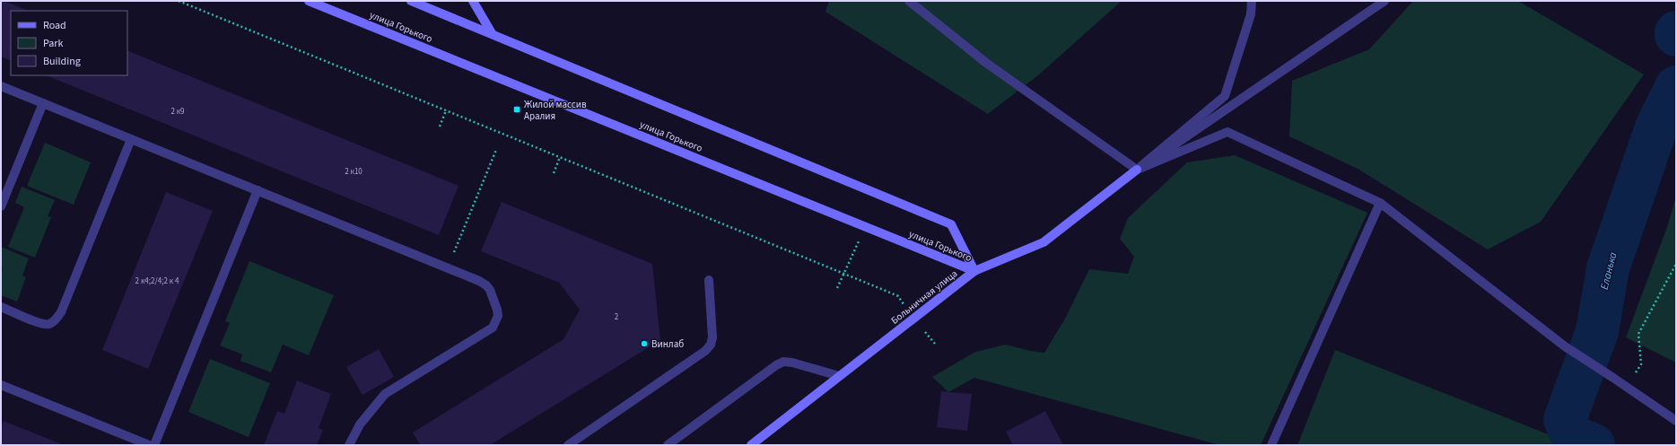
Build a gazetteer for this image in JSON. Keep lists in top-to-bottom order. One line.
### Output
{"streets":{"main road":["улица Горького","Больничная улица"]},"crossings":[["улица Горького","Больничная улица"]],"water":["Еланька"],"places":{"transit":["Жилой массив Аралия"],"other":["Винлаб"]},"house_numbers":["2 к9","2 к10","2 к4;2/4;2 к 4","2"],"legend":["Road","Park","Building"]}
